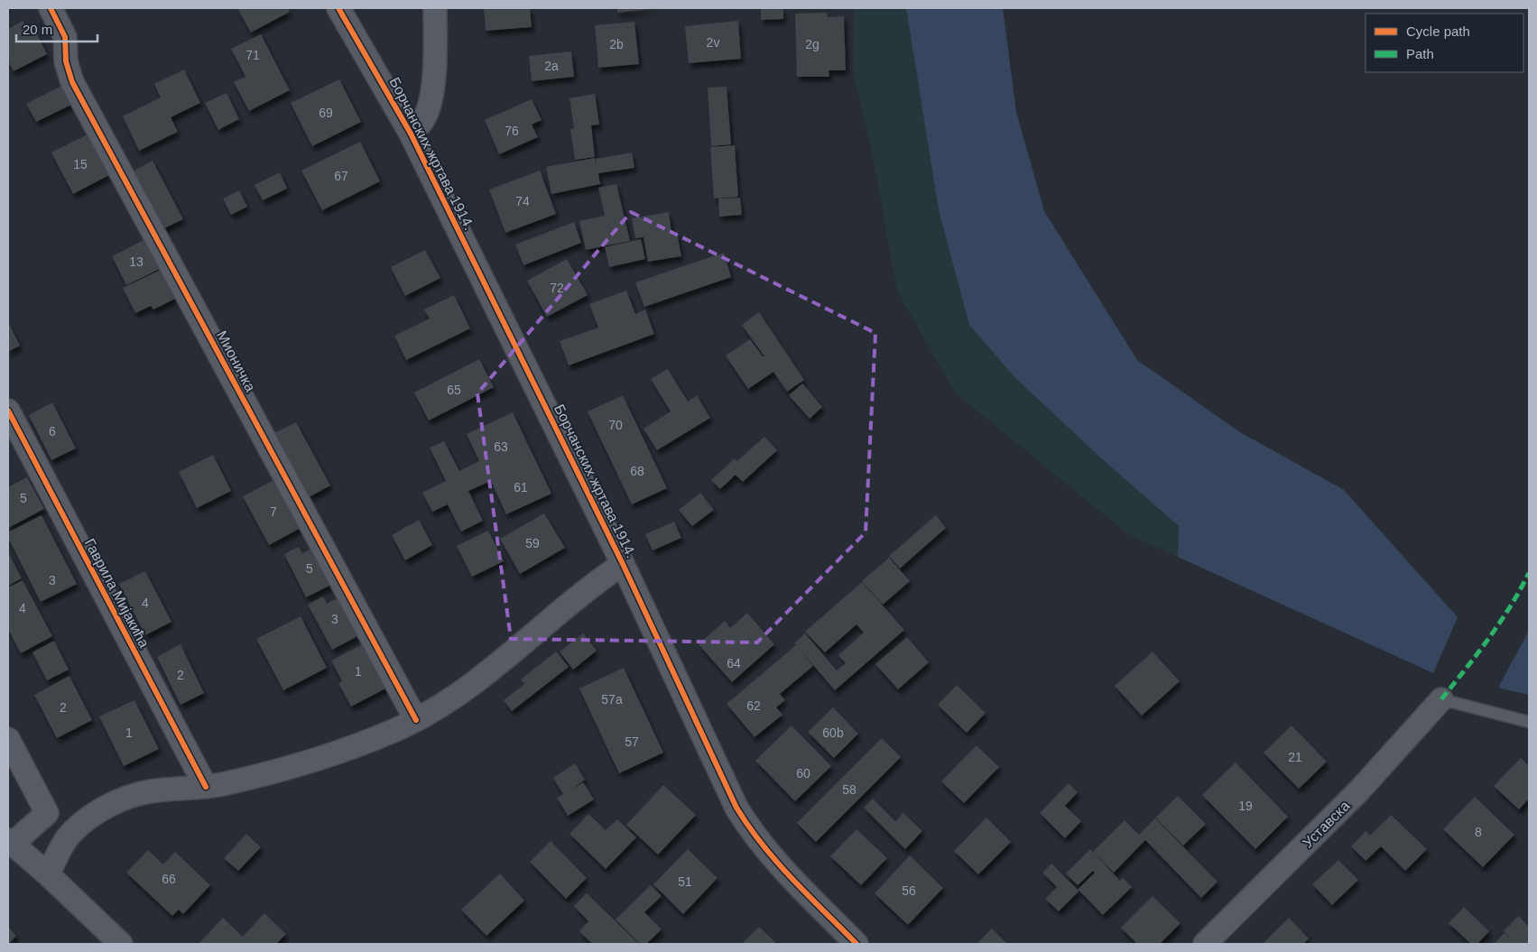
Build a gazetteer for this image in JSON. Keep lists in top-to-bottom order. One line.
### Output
{"streets":{"street":["Борчанских жртава 1914.","Мионичка","Гаврила Мијакића","Уставска"]},"house_numbers":["2v","2b","2g","71","2a","69","76","15","67","74","13","72","65","70","6","63","68","61","5","7","59","5","3","4","4","3","64","1","2","57a","62","2","1","60b","57","21","60","58","19","8","66","51","56"],"legend":["Cycle path","Path"],"scale_bar":"20 m"}
